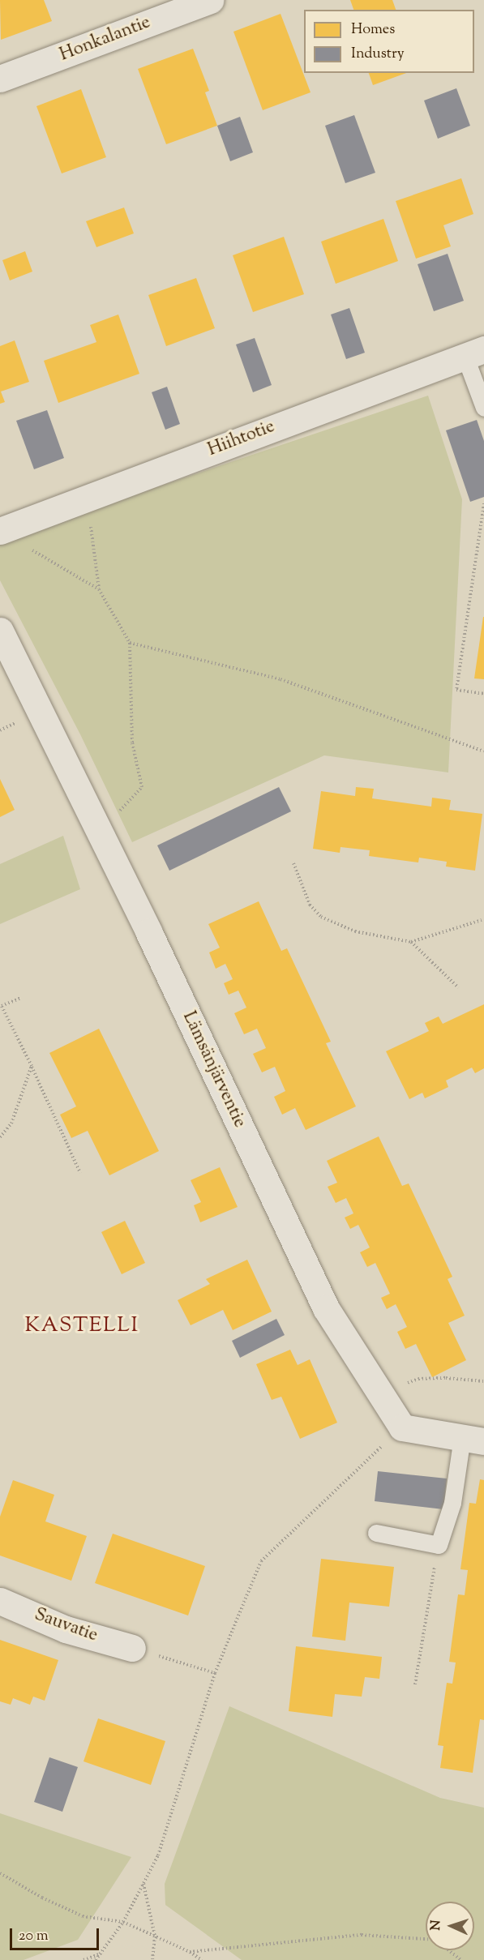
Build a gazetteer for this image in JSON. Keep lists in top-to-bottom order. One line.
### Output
{"streets":{"street":["Honkalantie","Hiihtotie","Lämsänjärventie","Sauvatie"]},"districts":["KASTELLI"],"legend":["Homes","Industry"],"scale_bar":"20 m","north":"left"}
